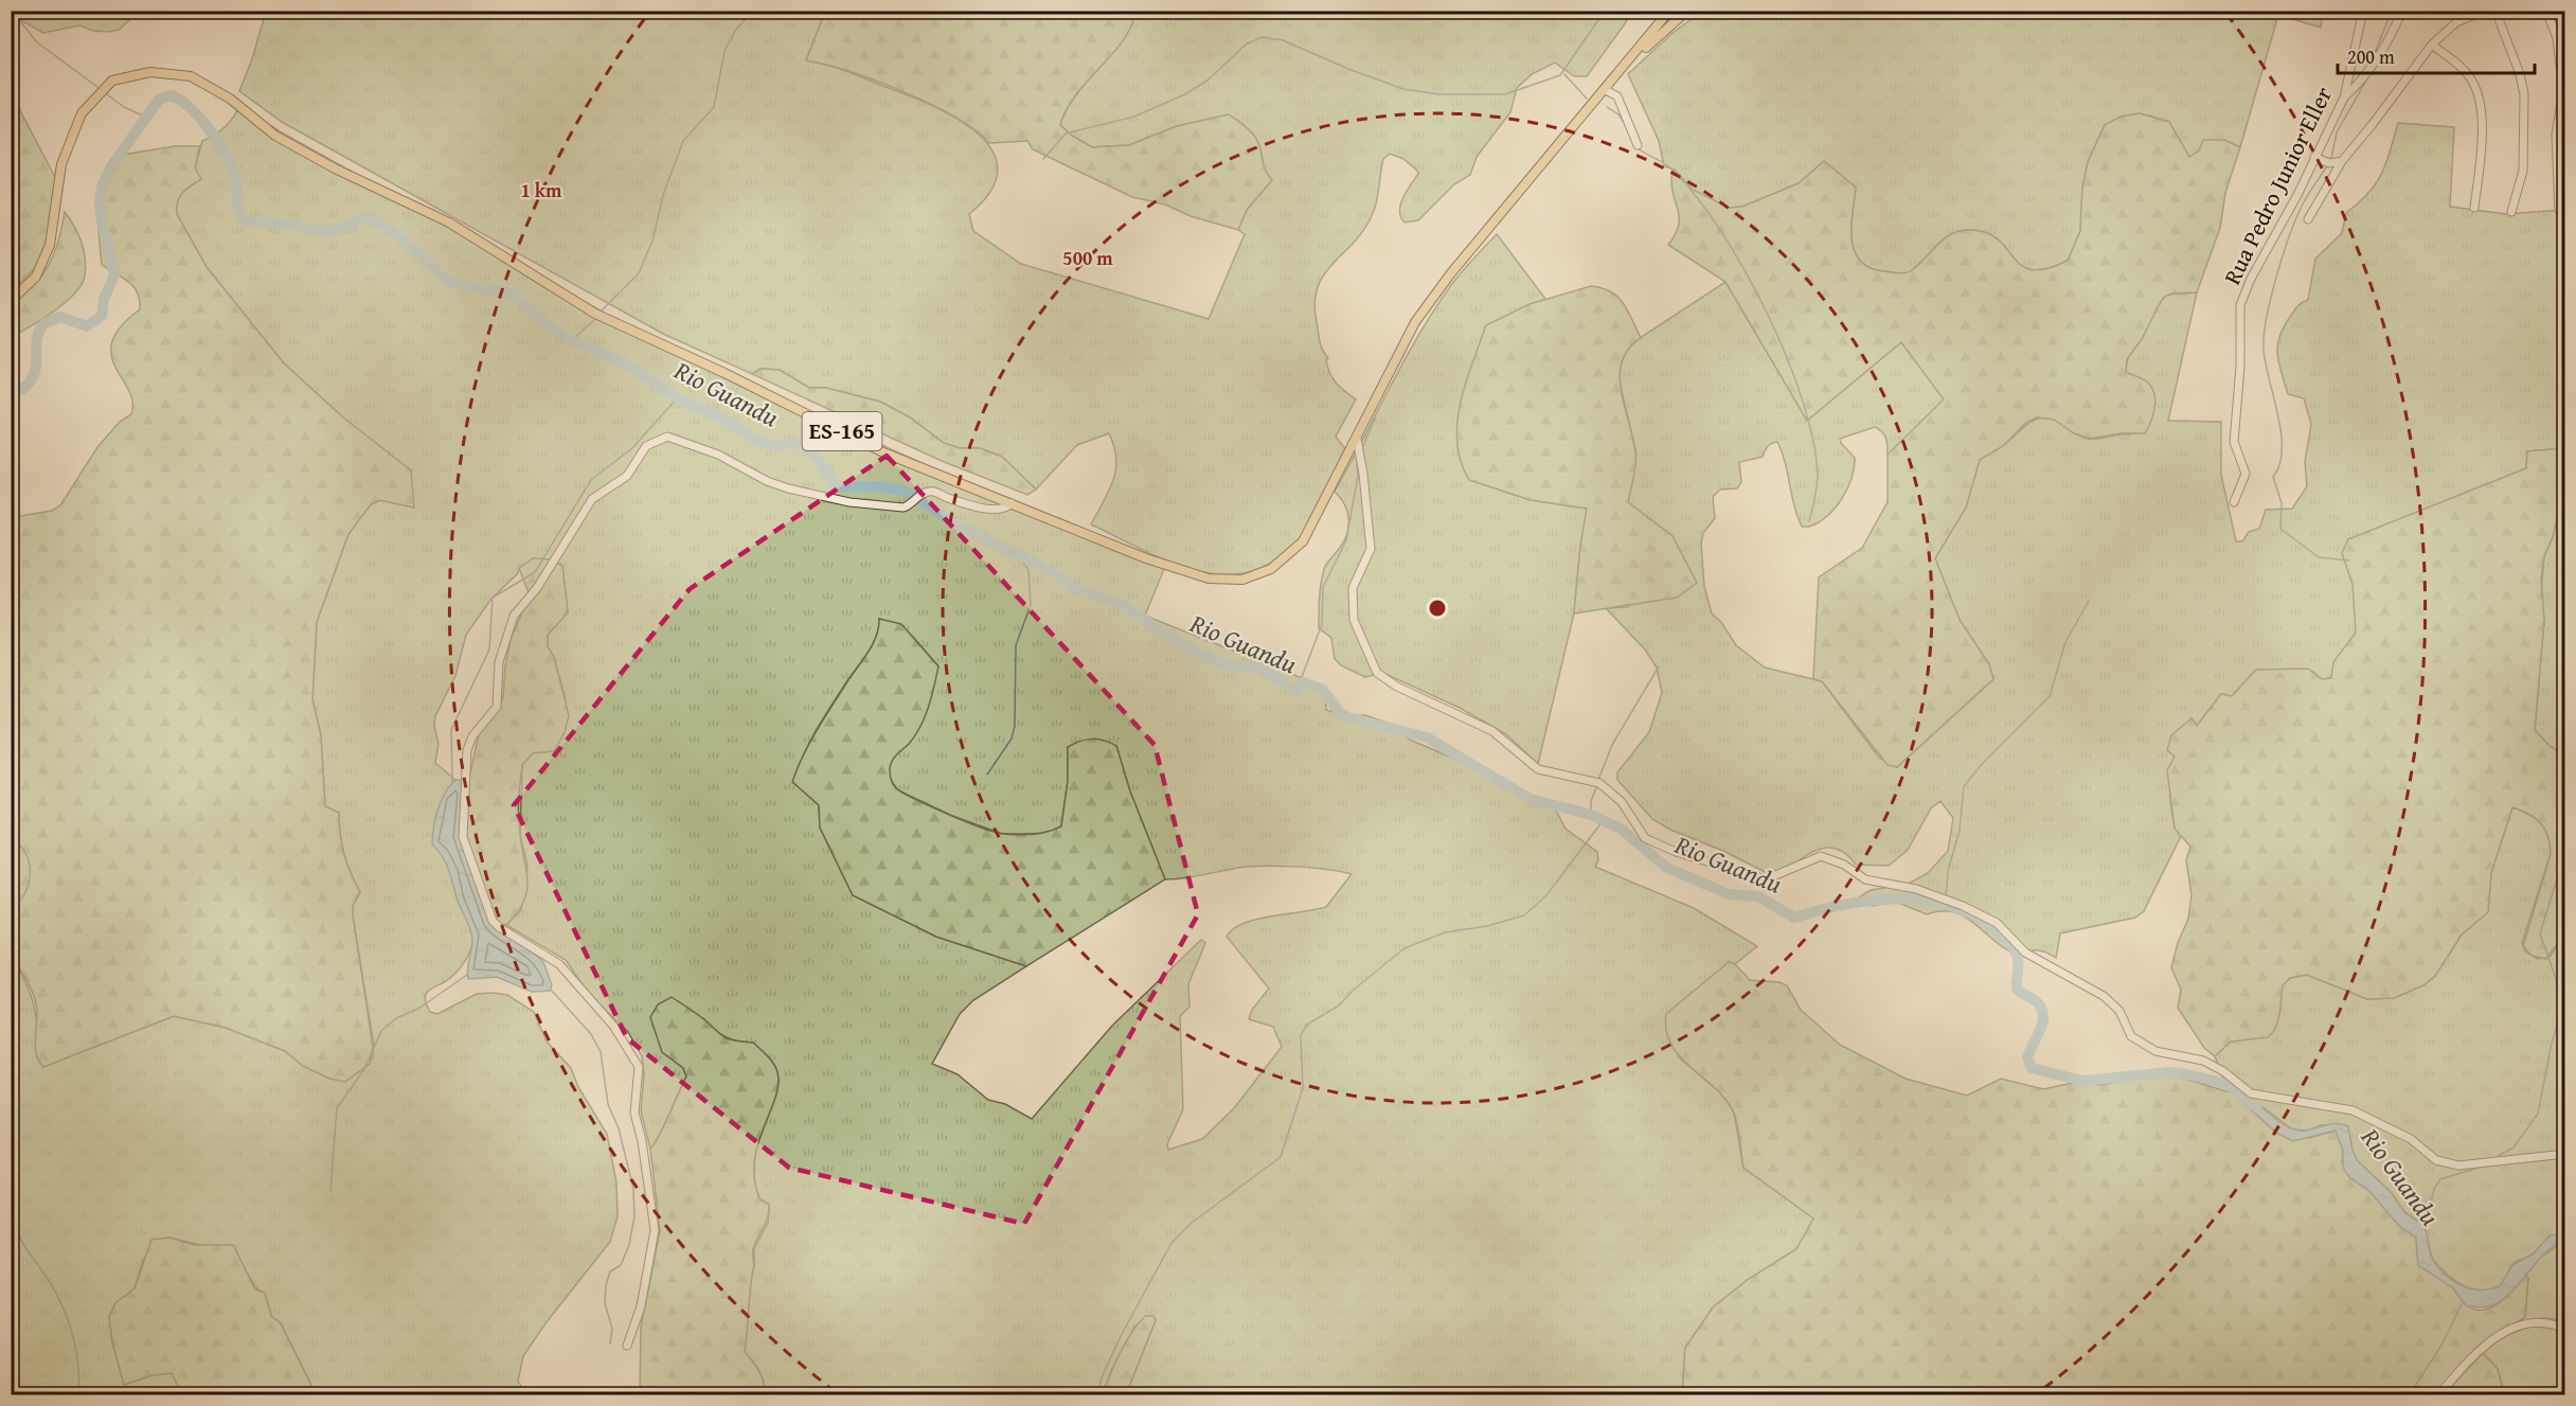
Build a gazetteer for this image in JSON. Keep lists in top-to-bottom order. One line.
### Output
{"streets":{"main road":["ES-165"],"street":["Rua Pedro Junior Eller"]},"water":["Rio Guandu"],"scale_bar":"200 m","rings":["1 km","500 m"]}
